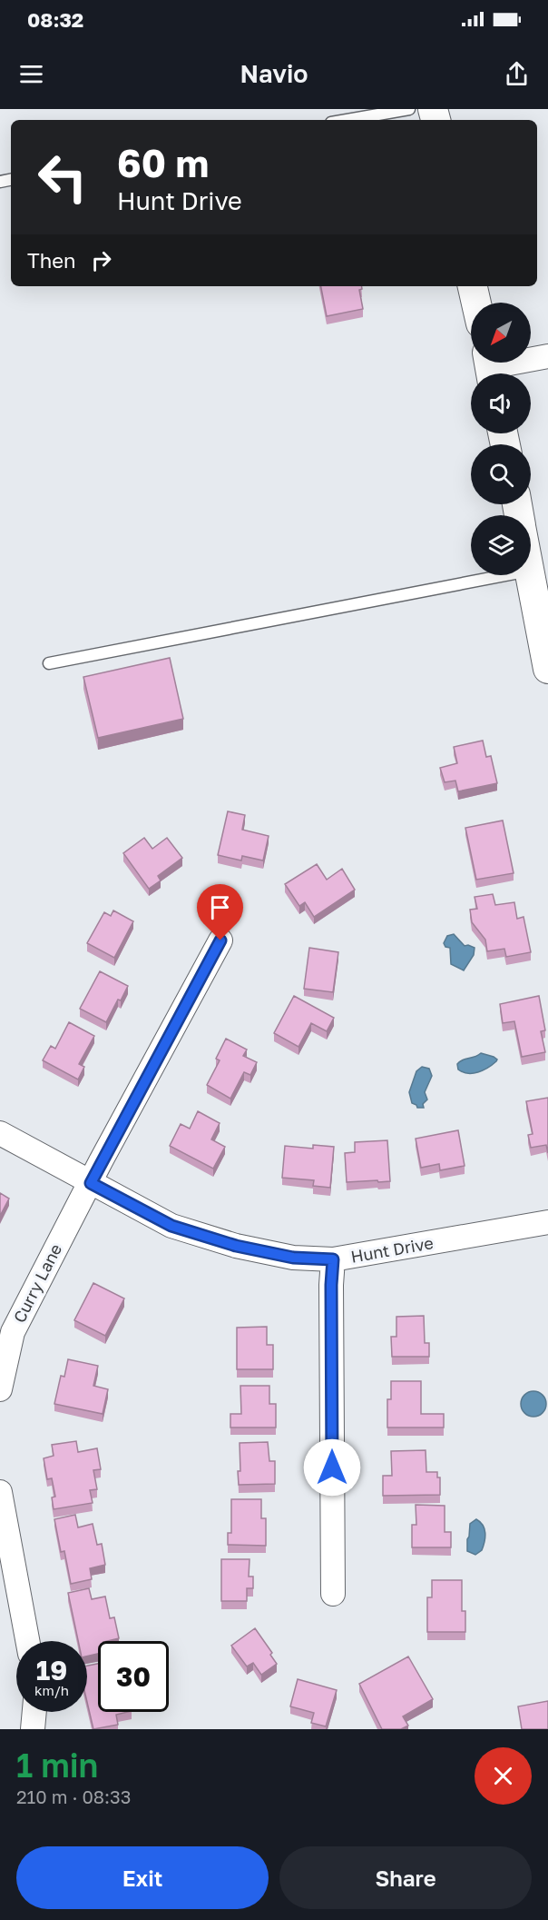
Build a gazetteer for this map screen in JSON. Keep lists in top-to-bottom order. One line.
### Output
{"streets":{"street":["Hunt Drive","Curry Lane"]},"crossings":[["Hunt Drive","Curry Lane"]],"north":"bottom left","page":{"status":"08:32","header":"Navio","turn":["60 m","Hunt Drive"],"then":"Then","speed":"19 km/h","limit":"30","heading":["1 min","210 m · 08:33"],"buttons":["Exit","Share"]}}
